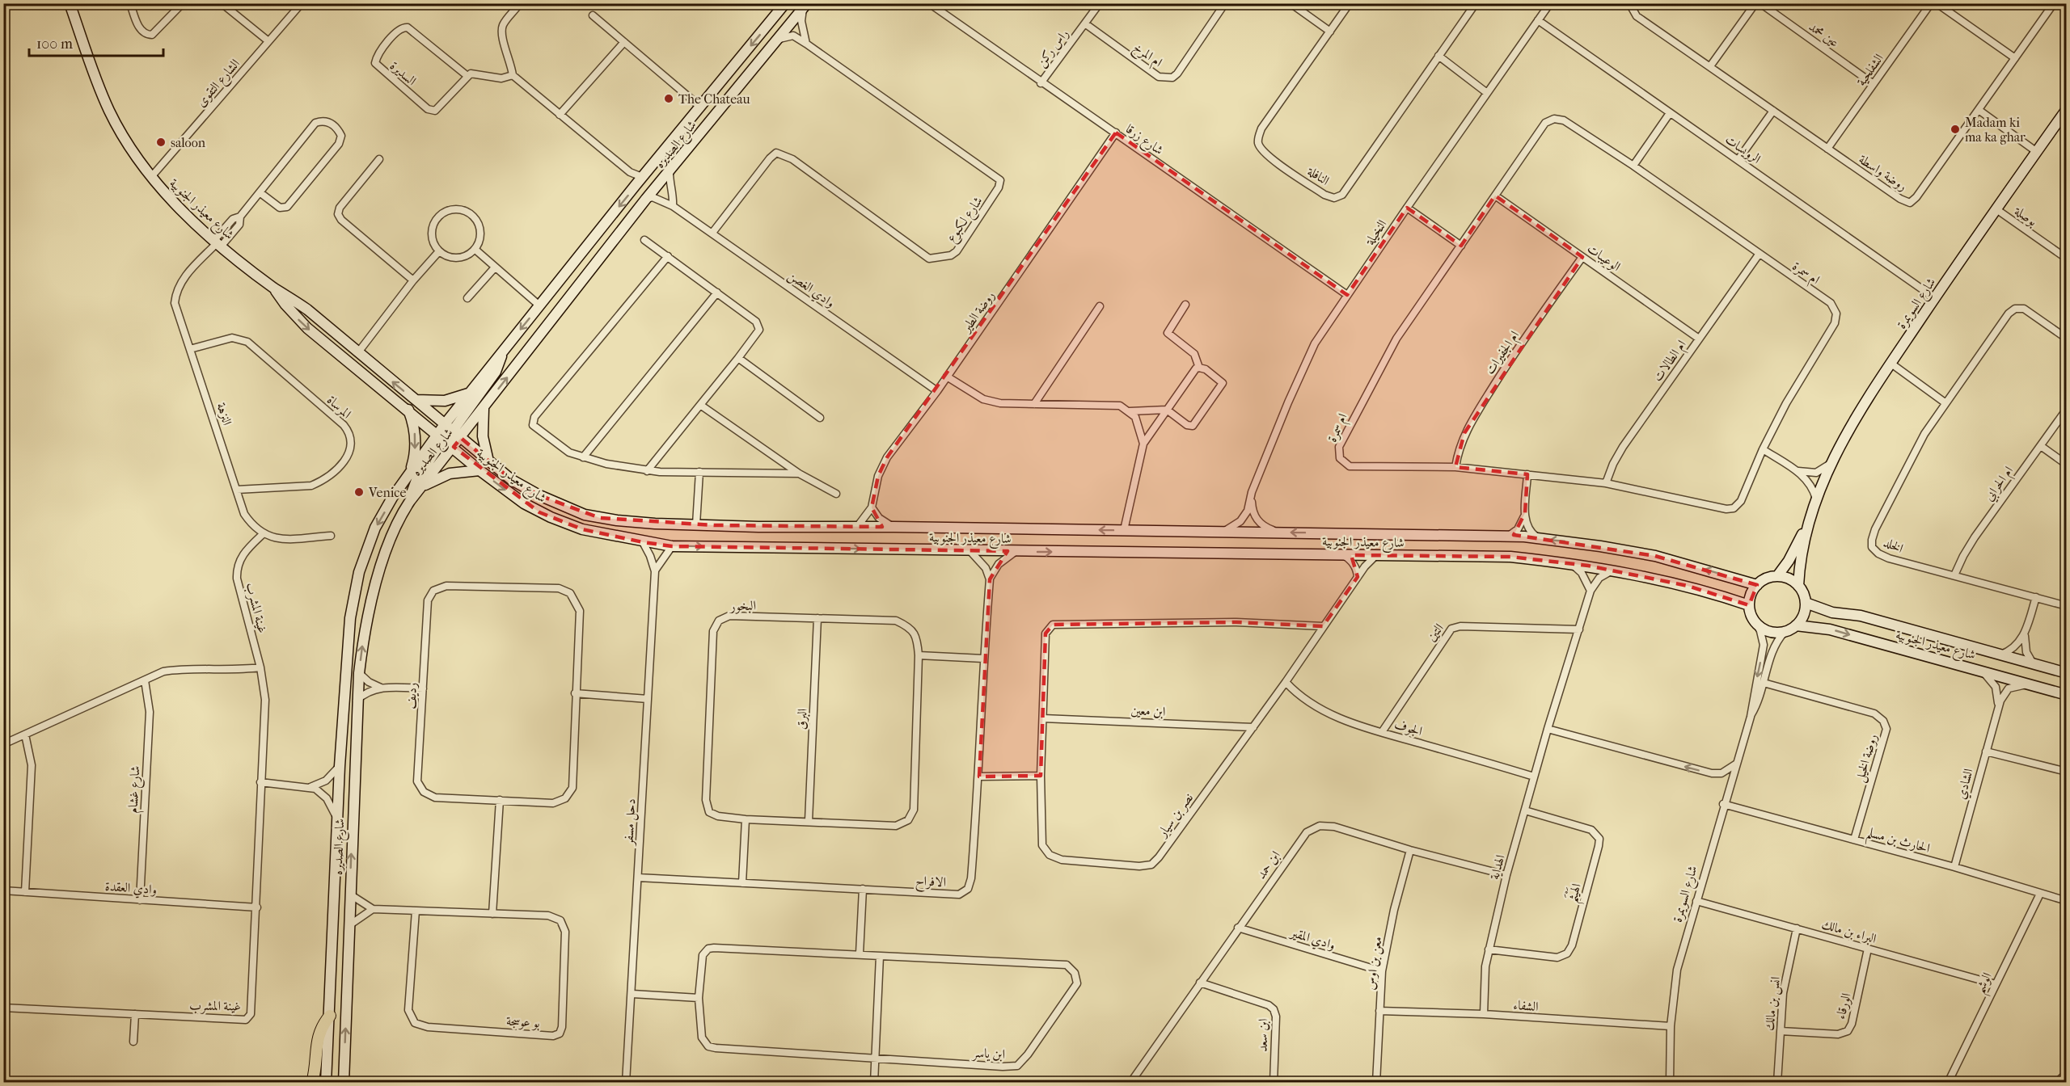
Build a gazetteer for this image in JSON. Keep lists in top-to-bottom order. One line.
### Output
{"streets":{"street":["عين محمد","راس ركن","ام المرخ","الشفلحية","السديرة","الشارع التقوى","شارع زرقا","شارع الصديره","الرويسات","روضة واسطة","النافلة","شارع معيذر الجنوبية","بوصلة","شارع لكبوع","النخيلة","الوعيبات","ام سمرة","وادي الغصن","شارع السويمرة","روضة الطير","ام الجفيرات","ام الطالات","المرساة","النزهة","ام الحرابي","الخلد","البخور","غينة المشرب","التين","رديف","ابن معين","البرق","الجوف","روضة الخيل","الشادي","شارع غشام","نصر بن سيار","دحل مسفر","الحارث بن مسلم","ابن حمد","الهداية","الافراح","وادي العقدة","الهَيْثَم","البراء بن مالك","وادي المقير","معن بن اوس","الوشم","انس بن مالك","الشفاء","الورقاء","بو عوسجة","ابن سعد","ابن ياسر"]},"crossings":[["عين محمد","الشفلحية"],["راس ركن","ام المرخ"],["راس ركن","شارع زرقا"],["الشفلحية","روضة واسطة"],["الشارع التقوى","شارع معيذر الجنوبية"],["شارع زرقا","النخيلة"],["شارع زرقا","روضة الطير"],["شارع الصديره","شارع معيذر الجنوبية"],["شارع الصديره","شارع لكبوع"],["شارع الصديره","وادي الغصن"],["الرويسات","النخيلة"],["الرويسات","شارع السويمرة"],["شارع معيذر الجنوبية","النخيلة"],["شارع معيذر الجنوبية","شارع السويمرة"],["شارع معيذر الجنوبية","روضة الطير"],["شارع معيذر الجنوبية","النزهة"],["شارع معيذر الجنوبية","الشادي"],["شارع معيذر الجنوبية","نصر بن سيار"],["شارع معيذر الجنوبية","دحل مسفر"],["بوصلة","شارع السويمرة"],["شارع لكبوع","وادي الغصن"],["الوعيبات","ام سمرة"],["الوعيبات","ام الجفيرات"],["الوعيبات","ام الطالات"],["ام سمرة","ام الجفيرات"],["ام سمرة","ام الطالات"],["وادي الغصن","روضة الطير"],["شارع السويمرة","روضة الخيل"],["شارع السويمرة","الحارث بن مسلم"],["شارع السويمرة","البراء بن مالك"],["شارع السويمرة","الشفاء"],["المرساة","النزهة"],["النزهة","غينة المشرب"],["ام الحرابي","الخلد"],["البخور","البرق"],["غينة المشرب","وادي العقدة"],["التين","الجوف"],["التين","الهداية"],["ابن معين","نصر بن سيار"],["الجوف","نصر بن سيار"],["الجوف","الهداية"],["روضة الخيل","الحارث بن مسلم"],["الشادي","الحارث بن مسلم"],["شارع غشام","وادي العقدة"],["دحل مسفر","الافراح"],["الحارث بن مسلم","الوشم"],["ابن حمد","الهداية"],["ابن حمد","وادي المقير"],["ابن حمد","معن بن اوس"],["ابن حمد","ابن سعد"],["الهداية","الهَيْثَم"],["الهداية","الشفاء"],["البراء بن مالك","الوشم"],["البراء بن مالك","انس بن مالك"],["البراء بن مالك","الورقاء"],["وادي المقير","معن بن اوس"],["معن بن اوس","الشفاء"],["انس بن مالك","الورقاء"]],"places":["The Chateau","Madam ki ma ka ghar","saloon","Venice"],"scale_bar":"100 m"}
